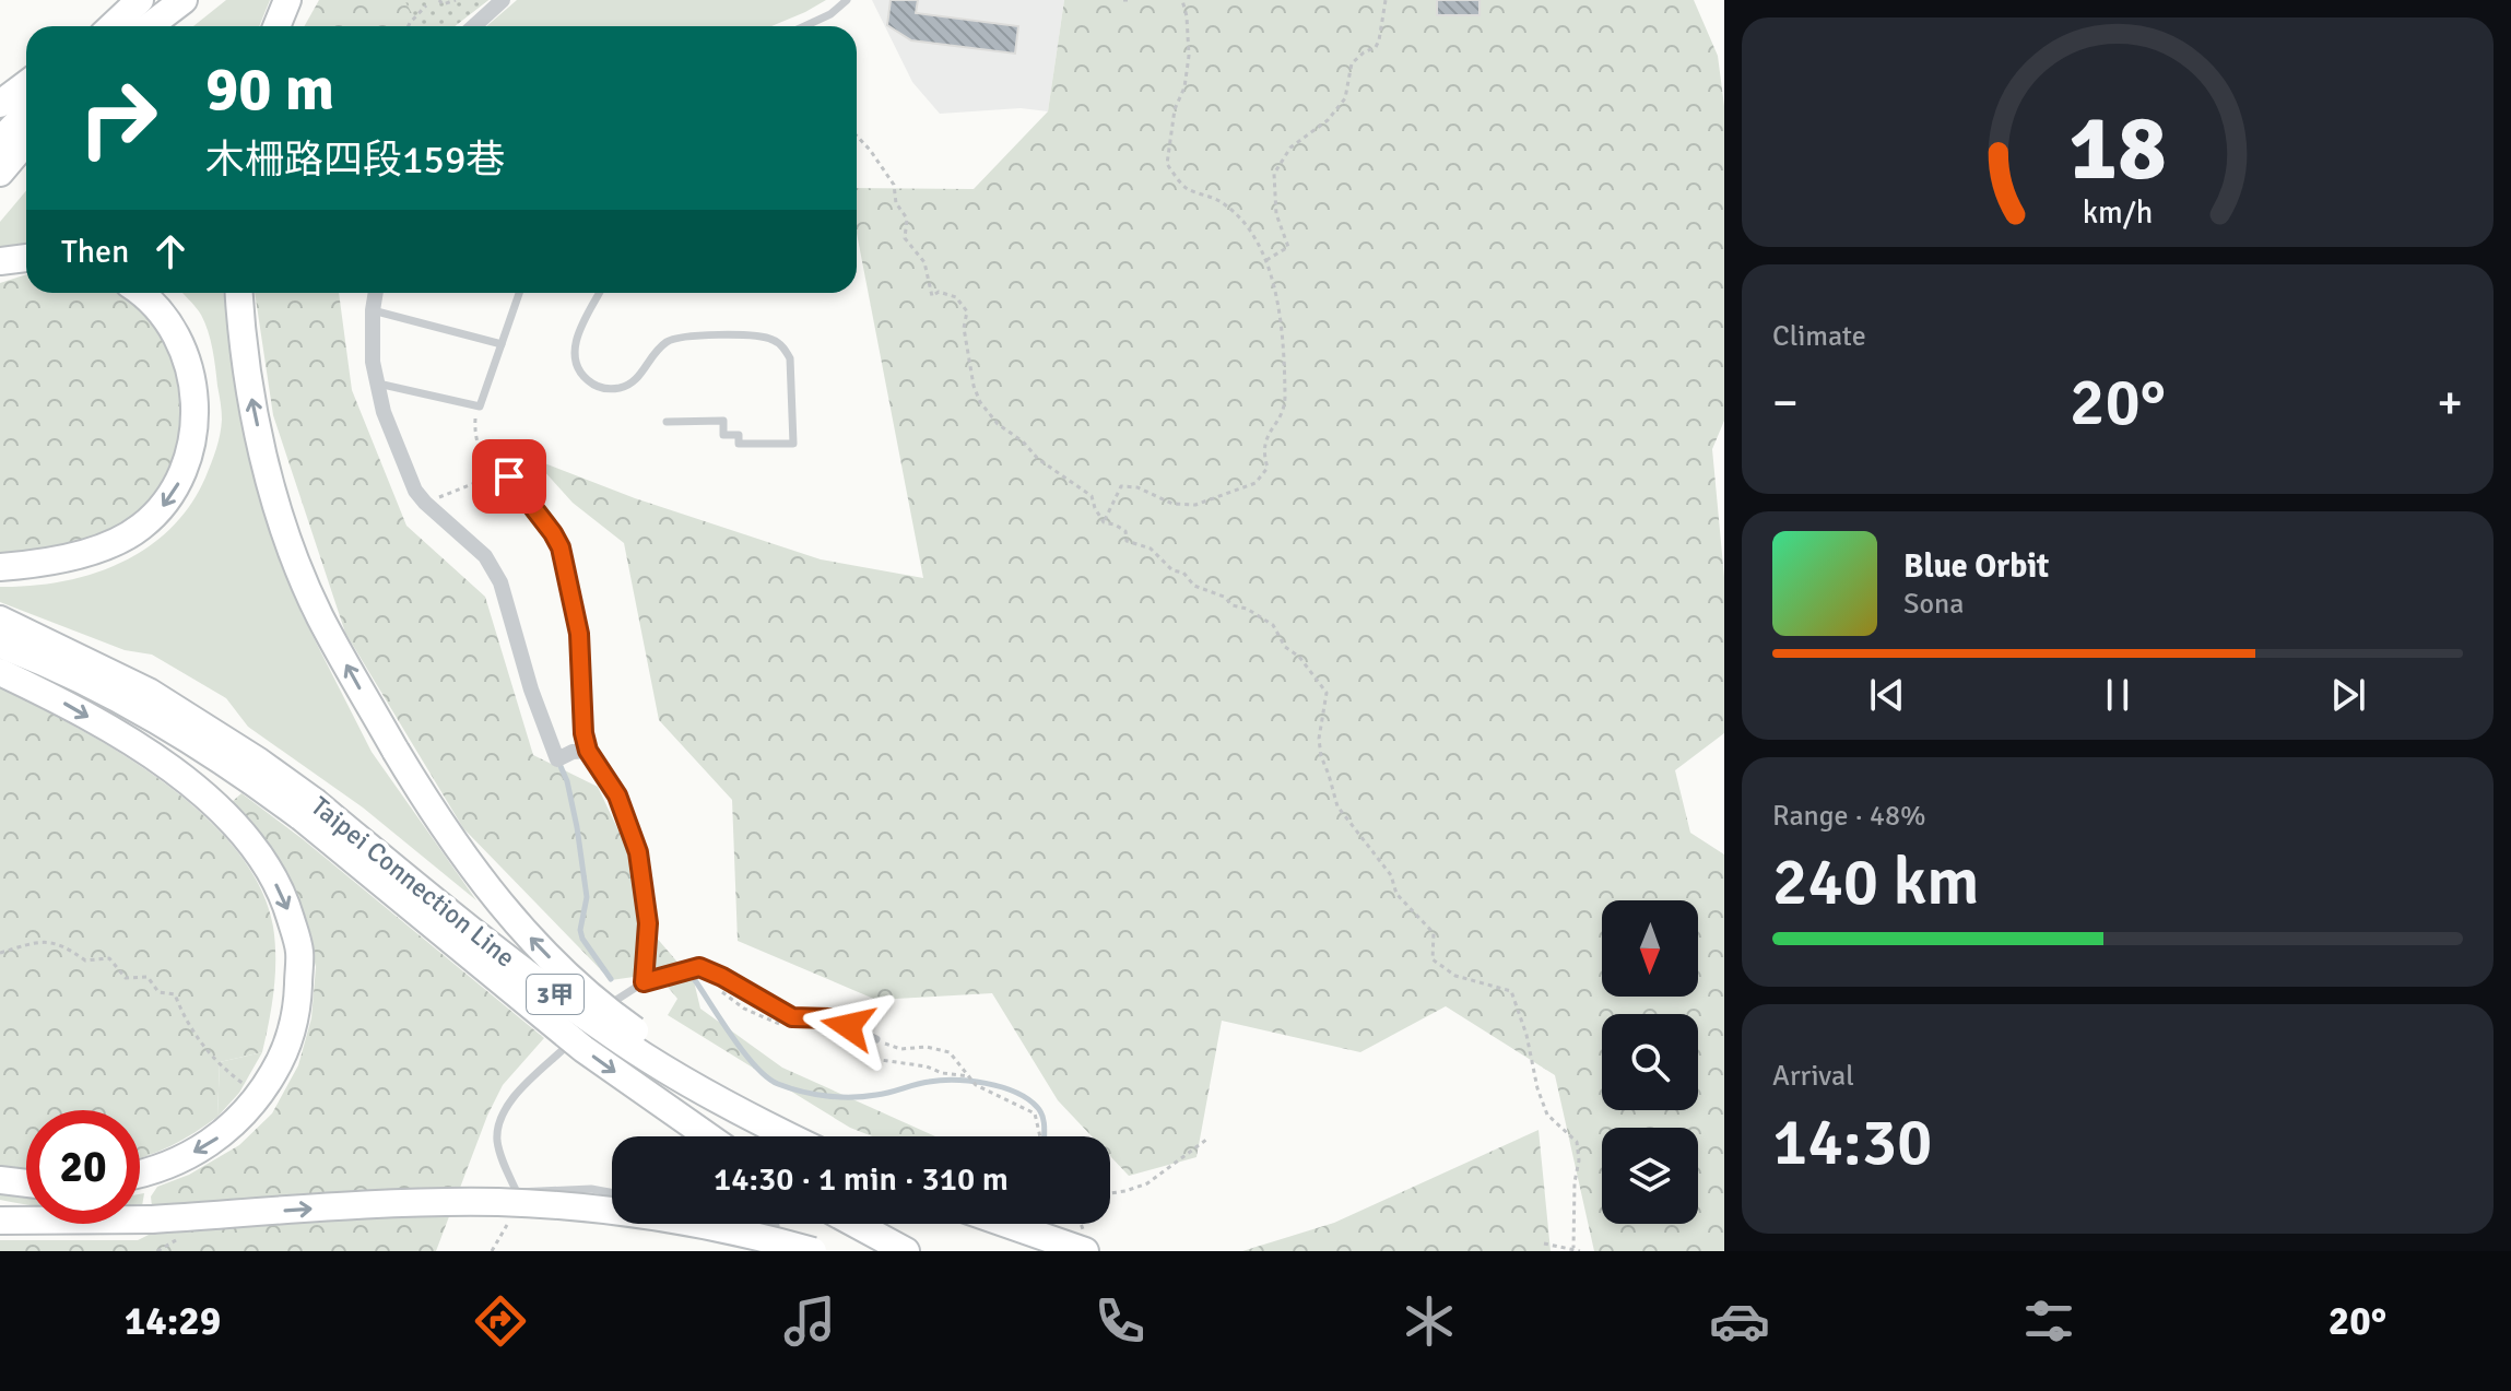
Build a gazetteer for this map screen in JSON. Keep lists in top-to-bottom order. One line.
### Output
{"streets":{"highway":["Taipei Connection Line","3甲"]},"north":"bottom","page":{"turn":["90 m","木柵路四段159巷"],"then":"Then","tile":["Climate",["Range · 48%","240 km"],["Arrival","14:30"]],"heat":["−","20°","+"],"song":["Blue Orbit","Sona"],"limit":"20","trip":"14:30 · 1 min · 310 m","tabs":["14:29","20°"],"gauge":["18","km/h"]}}
